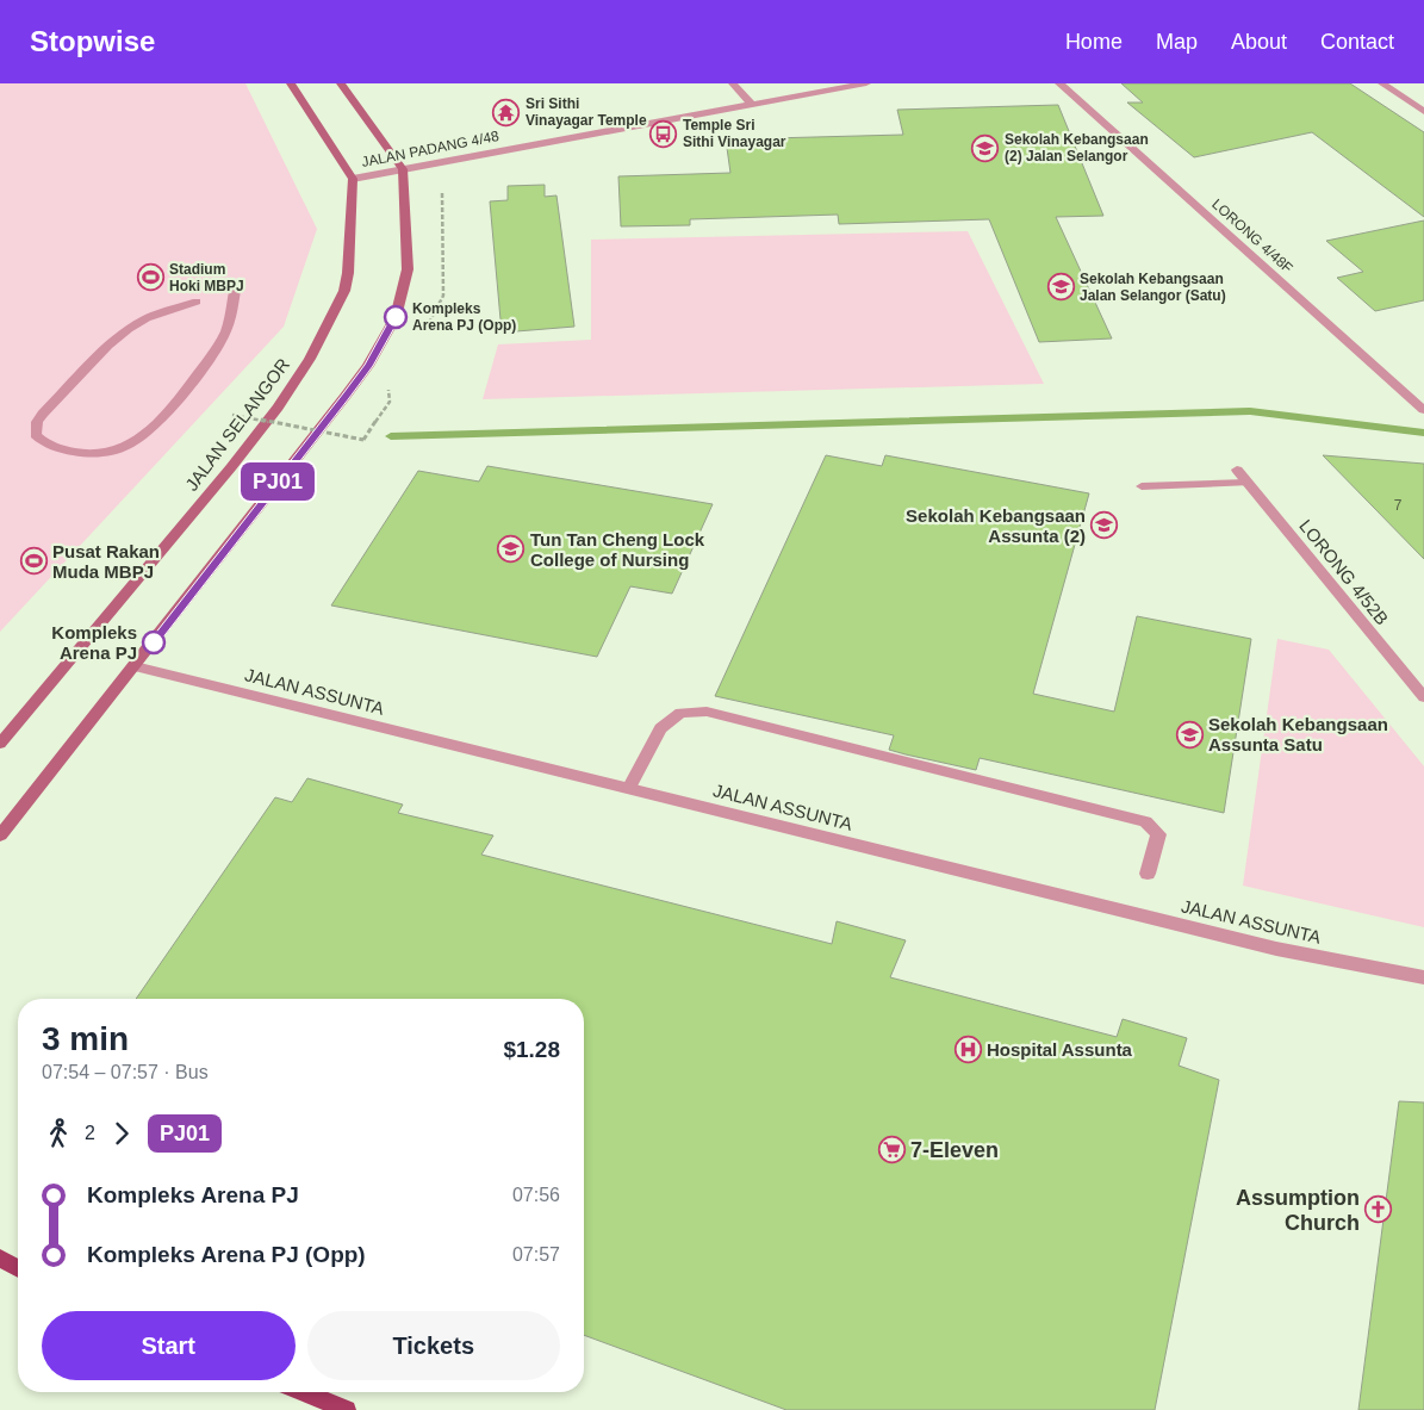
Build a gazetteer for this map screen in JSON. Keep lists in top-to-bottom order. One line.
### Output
{"streets":{"main road":["JALAN SELANGOR"],"street":["JALAN PADANG 4/48","LORONG 4/48F","LORONG 4/52B","JALAN ASSUNTA"]},"crossings":[["JALAN PADANG 4/48","JALAN SELANGOR"]],"places":{"temple":["Sri Sithi Vinayagar Temple"],"bus stop":["Temple Sri Sithi Vinayagar"],"school or university":["Sekolah Kebangsaan (2) Jalan Selangor","Sekolah Kebangsaan Jalan Selangor (Satu)","Sekolah Kebangsaan Assunta (2)","Tun Tan Cheng Lock College of Nursing","Sekolah Kebangsaan Assunta Satu"],"sports":["Stadium Hoki MBPJ","Pusat Rakan Muda MBPJ"],"other":["Kompleks Arena PJ (Opp)","Kompleks Arena PJ"],"hospital":["Hospital Assunta"],"supermarket":["7-Eleven"],"church":["Assumption Church"]},"lines":["bus line PJ01"],"house_numbers":["7"],"page":{"header":"Stopwise","nav":["Home","Map","About","Contact"],"on_map":"PJ01","heading":["3 min","07:54 – 07:57 · Bus","$1.28"],"legs":["2","PJ01"],"list":[{"name":"Kompleks Arena PJ","value":"07:56"},{"name":"Kompleks Arena PJ (Opp)","value":"07:57"}],"buttons":["Start","Tickets"]}}
